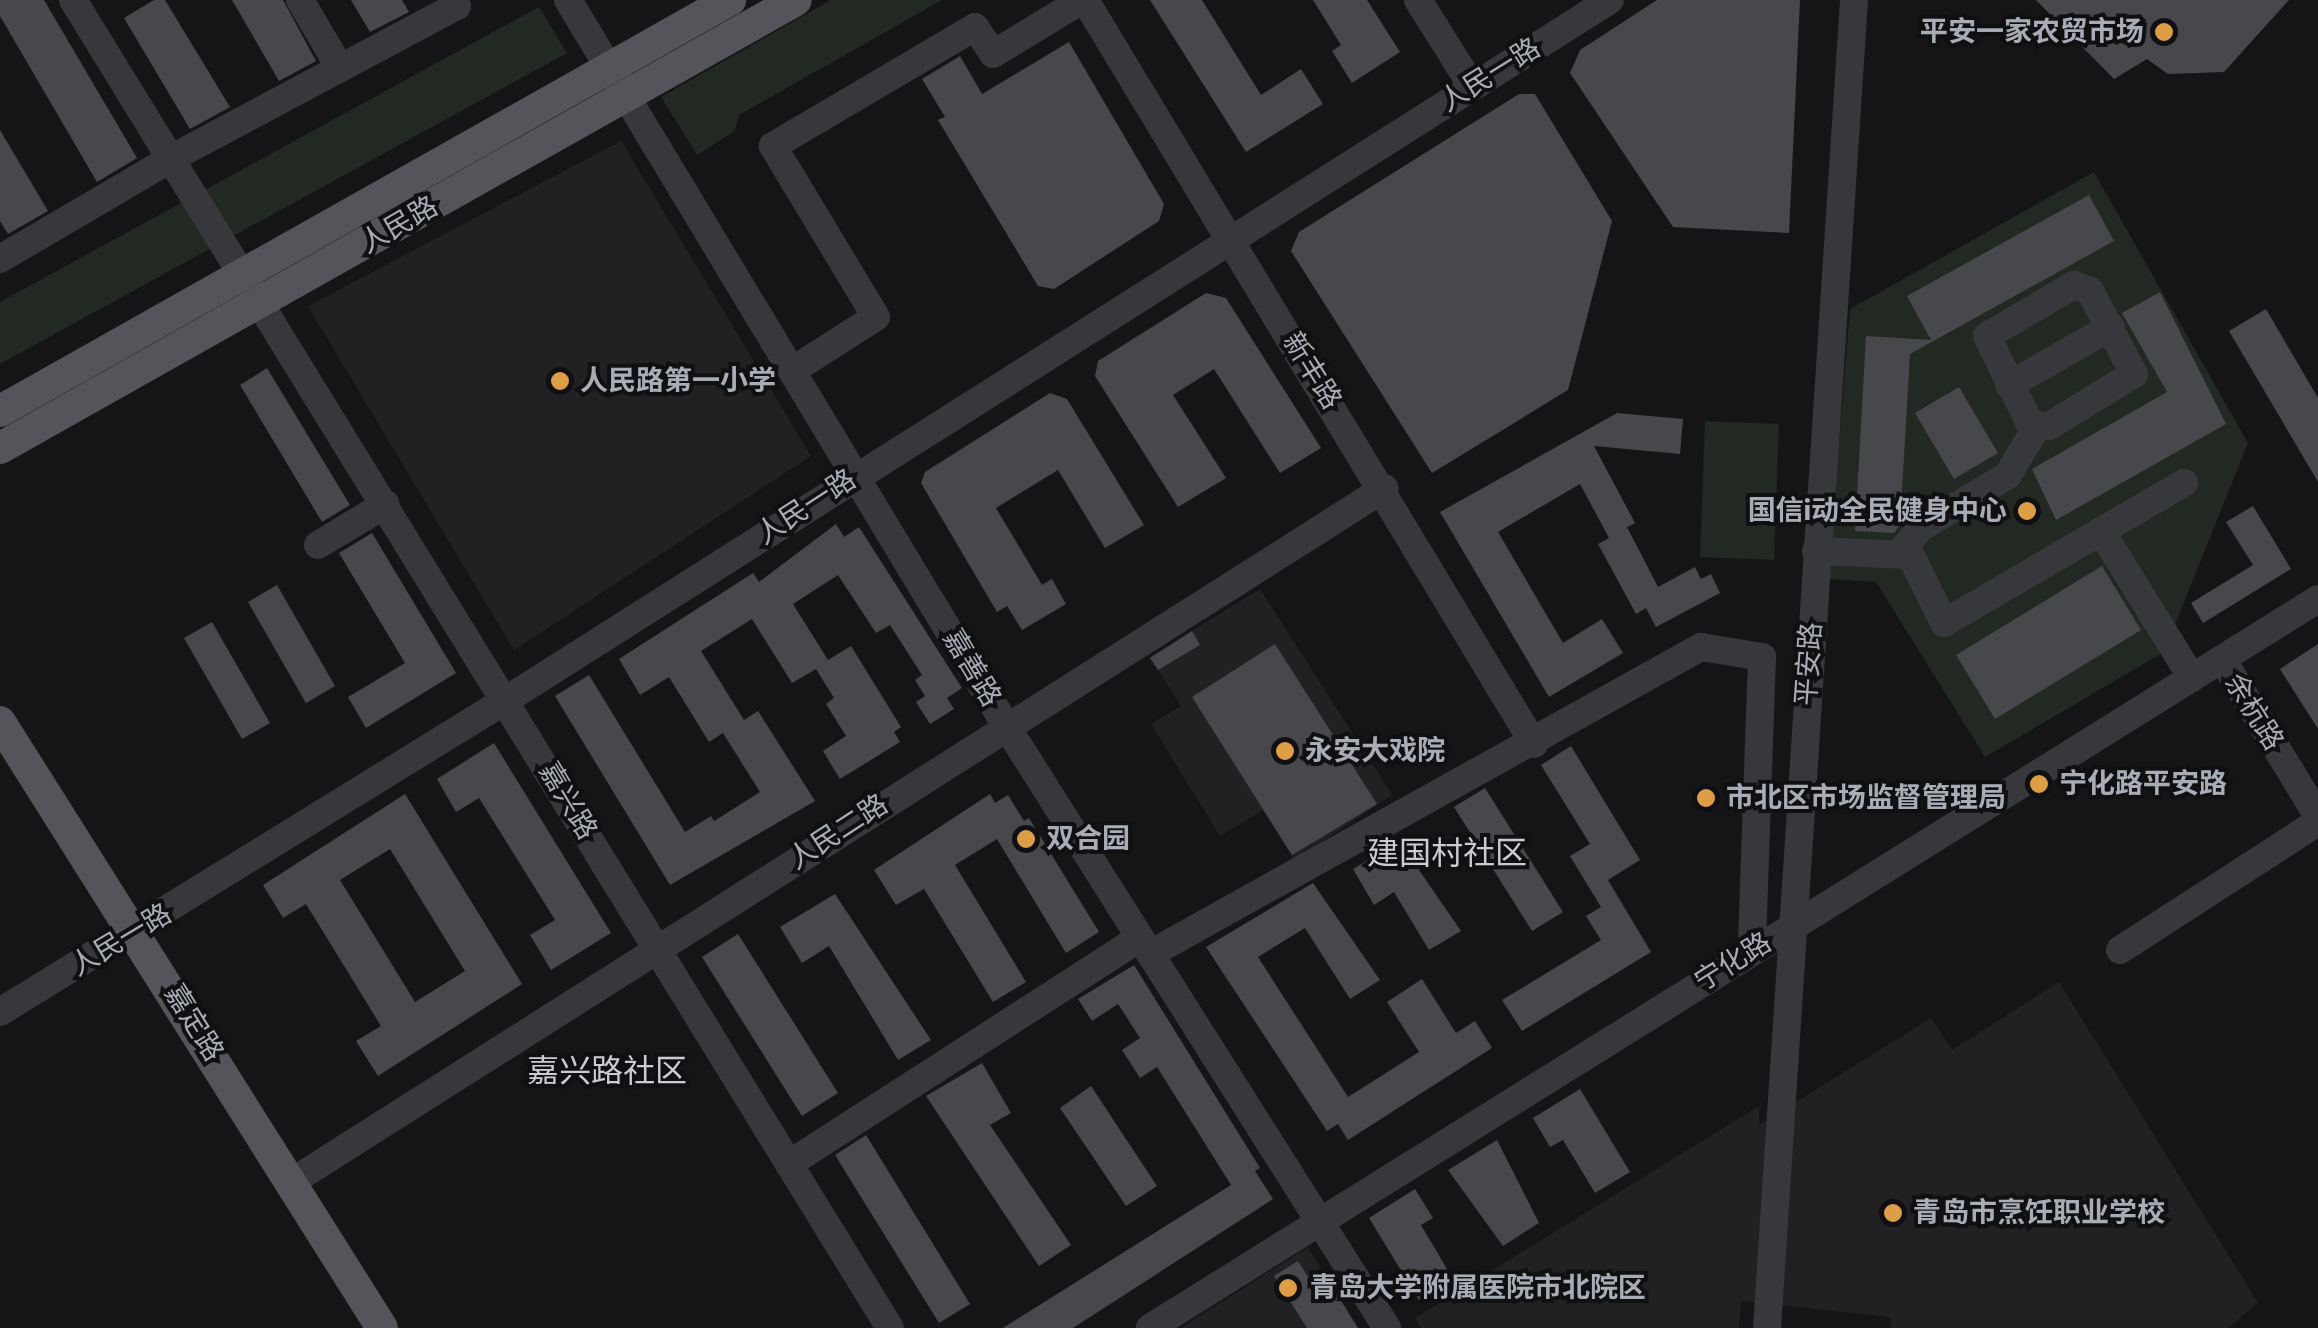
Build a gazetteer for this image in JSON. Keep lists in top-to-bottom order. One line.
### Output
{"streets":{"main road":["人民路","嘉定路"],"street":["人民一路","新丰路","平安路","嘉善路","余杭路","嘉兴路","人民二路","宁化路"]},"crossings":[["人民一路","新丰路"],["人民一路","嘉善路"],["人民一路","嘉兴路"],["人民一路","嘉定路"],["人民路","嘉善路"],["人民路","嘉兴路"],["新丰路","人民二路"],["平安路","宁化路"],["嘉善路","人民二路"],["嘉善路","宁化路"],["余杭路","宁化路"],["嘉兴路","人民二路"],["人民二路","嘉定路"]],"districts":["建国村社区","嘉兴路社区"],"places":["平安一家农贸市场","人民路第一小学","国信i动全民健身中心","永安大戏院","宁化路平安路","市北区市场监督管理局","双合园","青岛市烹饪职业学校","青岛大学附属医院市北院区"]}
